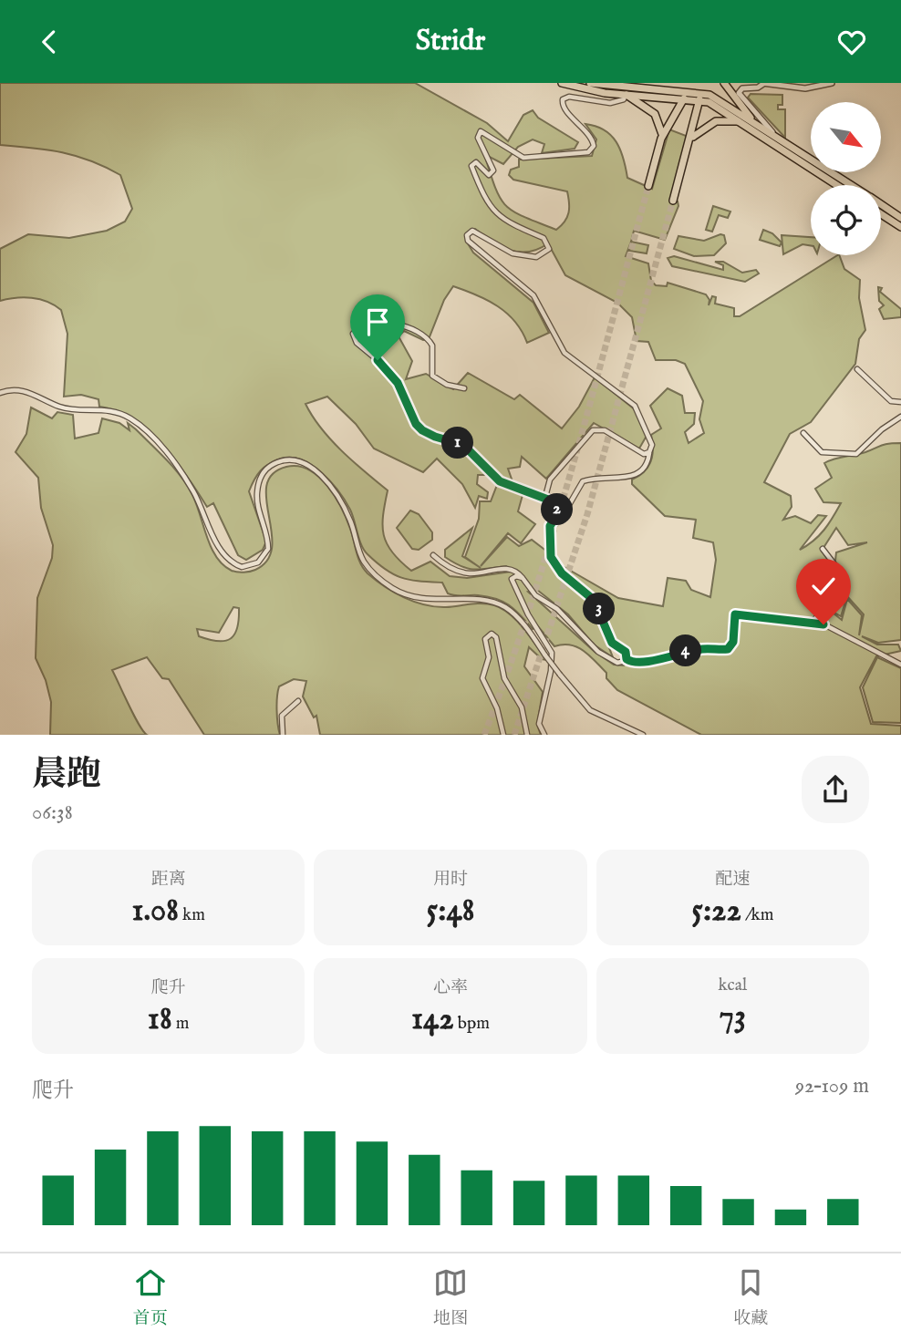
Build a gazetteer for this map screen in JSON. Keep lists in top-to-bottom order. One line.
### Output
{"north":"bottom right","page":{"header":"Stridr","pins":["1","2","3","4"],"heading":["晨跑","06:38"],"stats":[["距离","1.08 km"],["用时","5:48"],["配速","5:22 /km"],["爬升","18 m"],["心率","142 bpm"],["kcal","73"]],"chart":["爬升","92–109 m"],"tabs":["首页","地图","收藏"]}}
